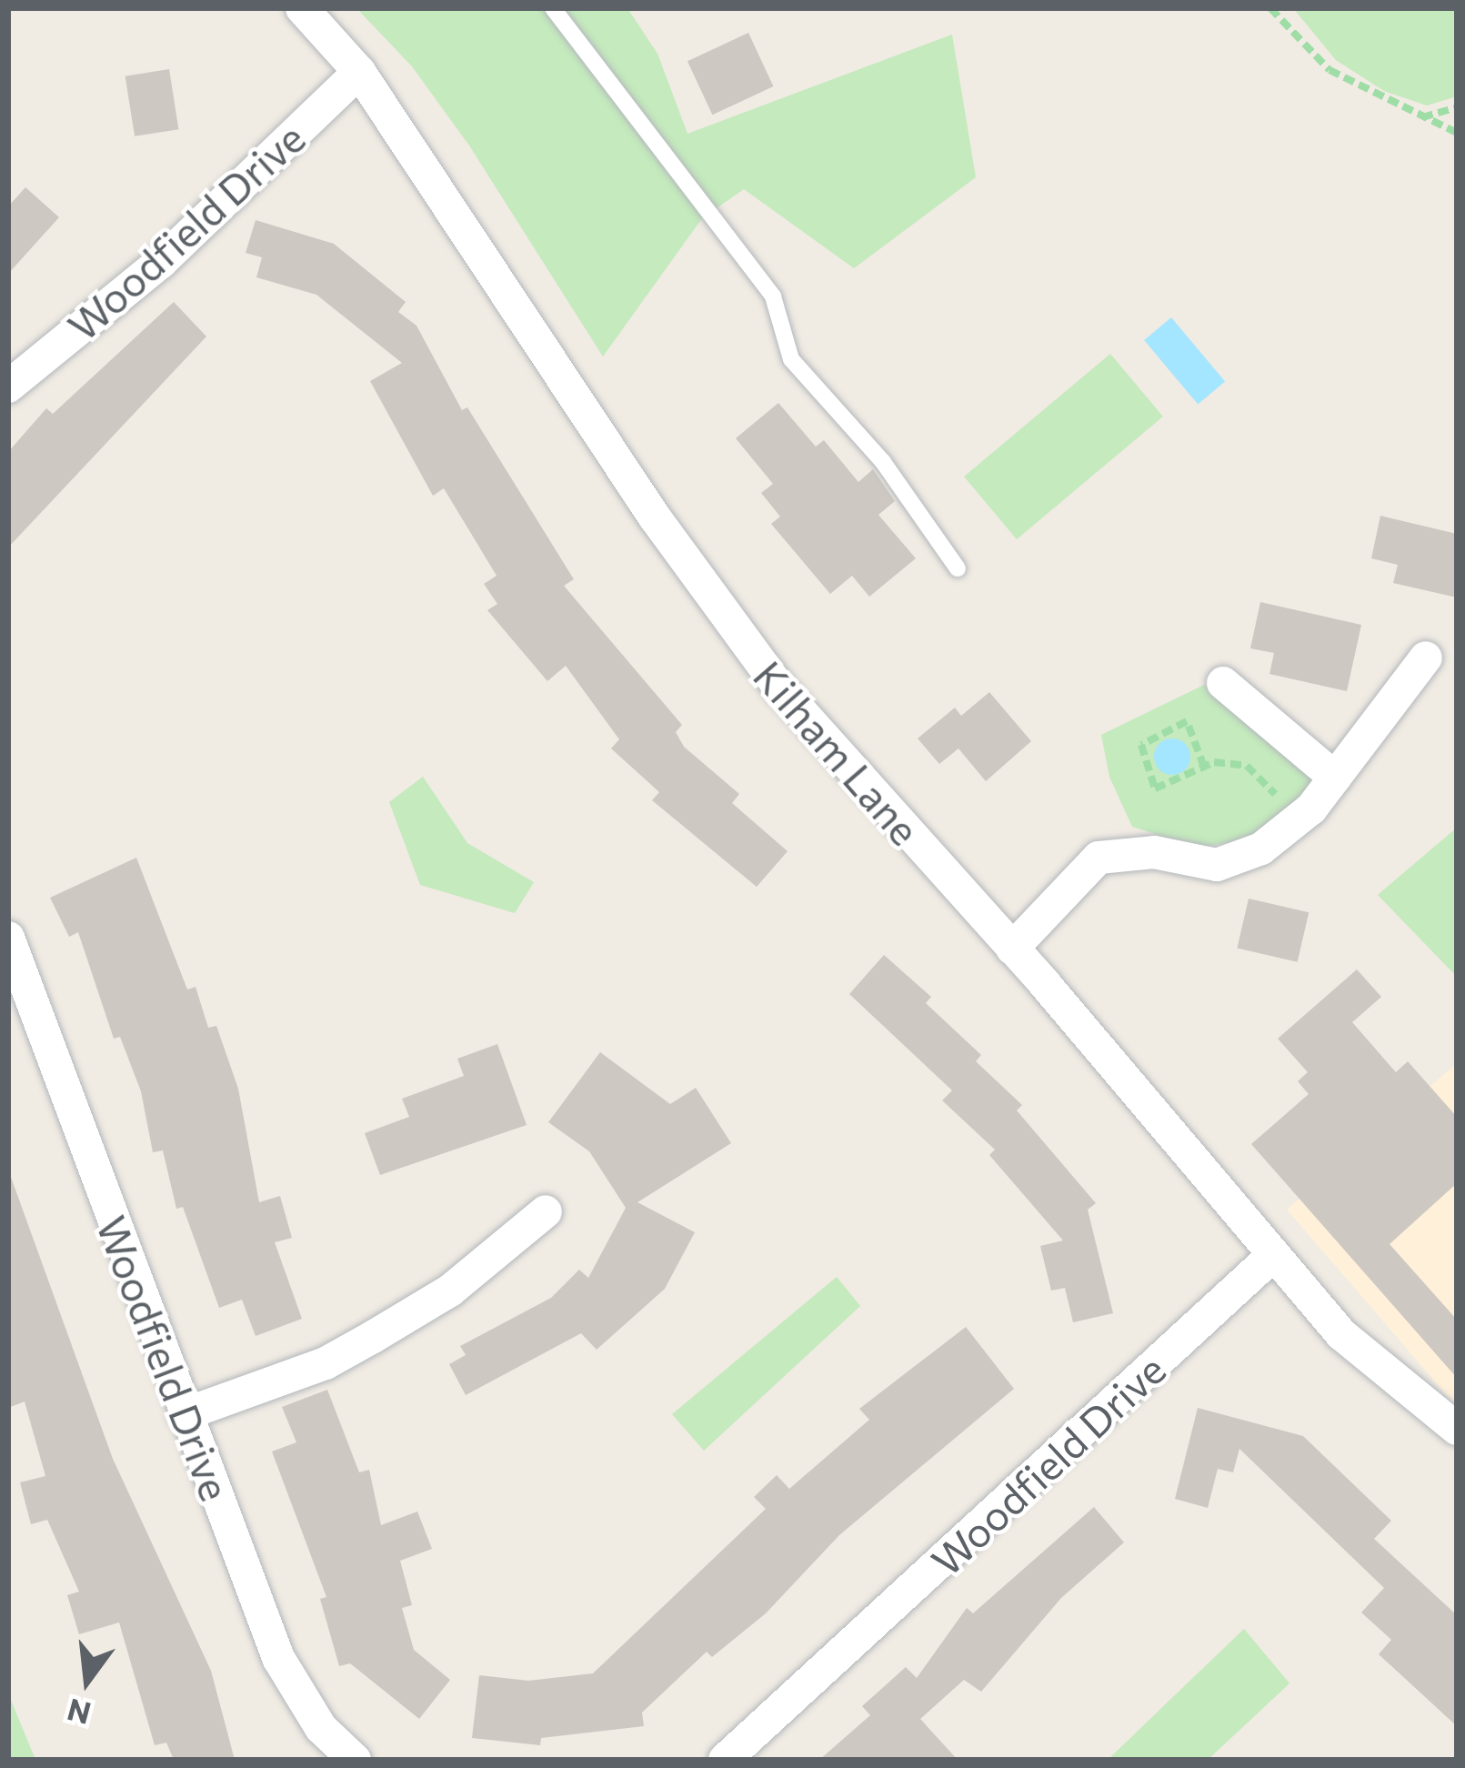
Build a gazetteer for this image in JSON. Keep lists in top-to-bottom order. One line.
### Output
{"streets":{"street":["Woodfield Drive","Kilham Lane"]},"crossings":[["Woodfield Drive","Kilham Lane"]],"north":"bottom"}
